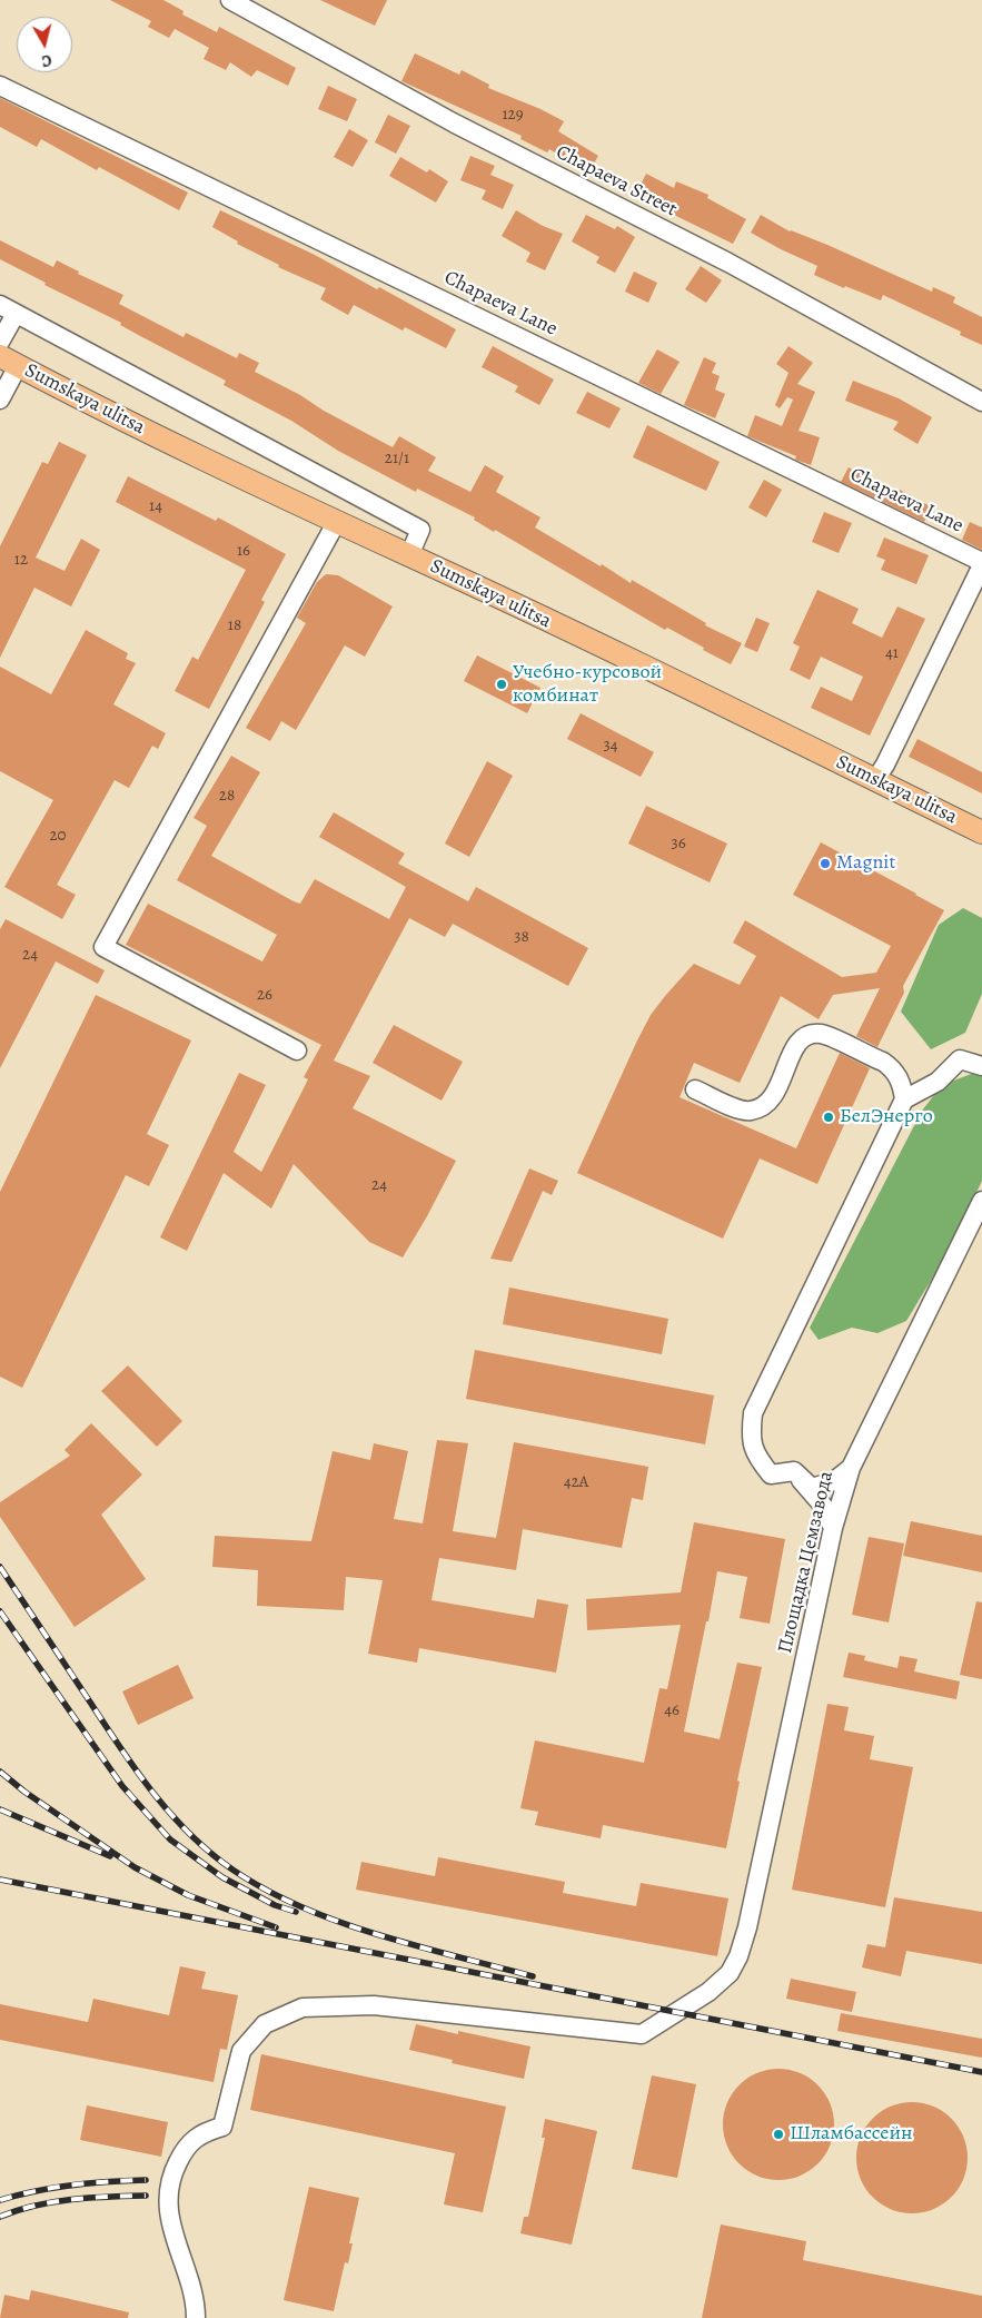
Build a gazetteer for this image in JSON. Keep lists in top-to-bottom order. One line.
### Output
{"streets":{"main road":["Sumskaya ulitsa"],"street":["Chapaeva Street","Chapaeva Lane","Площадка Цемзавода"]},"places":["Учебно-курсовой комбинат","Magnit","БелЭнерго","Шламбассейн"],"house_numbers":["129","21/1","14","16","12","18","41","34","28","20","36","38","24","26","24","42А","46"],"north":"bottom"}
